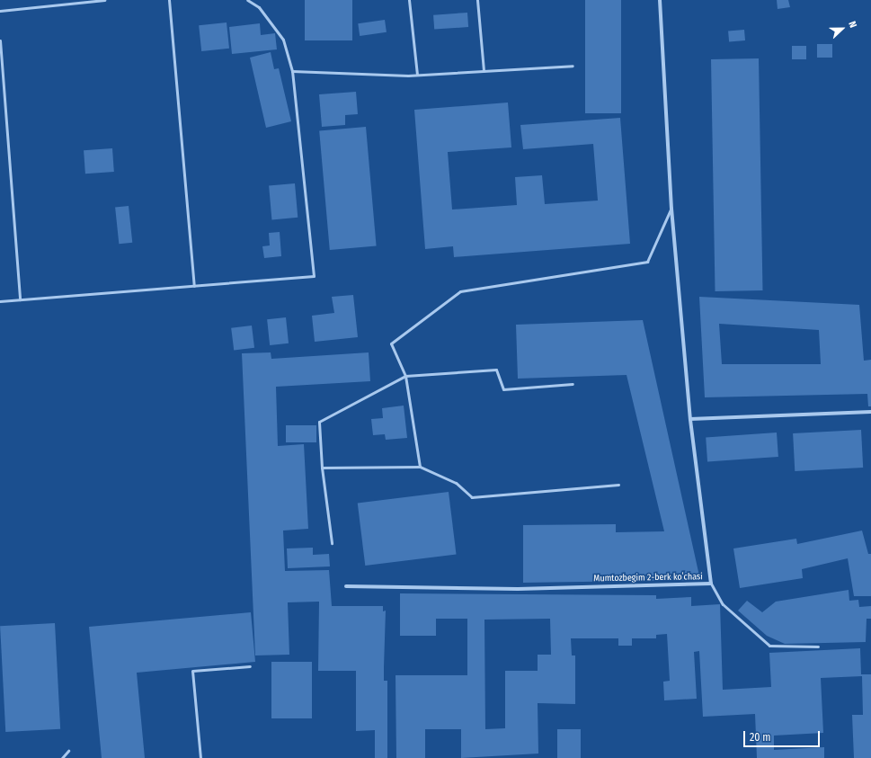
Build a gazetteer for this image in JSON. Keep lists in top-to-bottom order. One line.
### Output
{"streets":{"street":["Mumtozbegim 2-berk koʻchasi"]},"scale_bar":"20 m","north":"right"}
